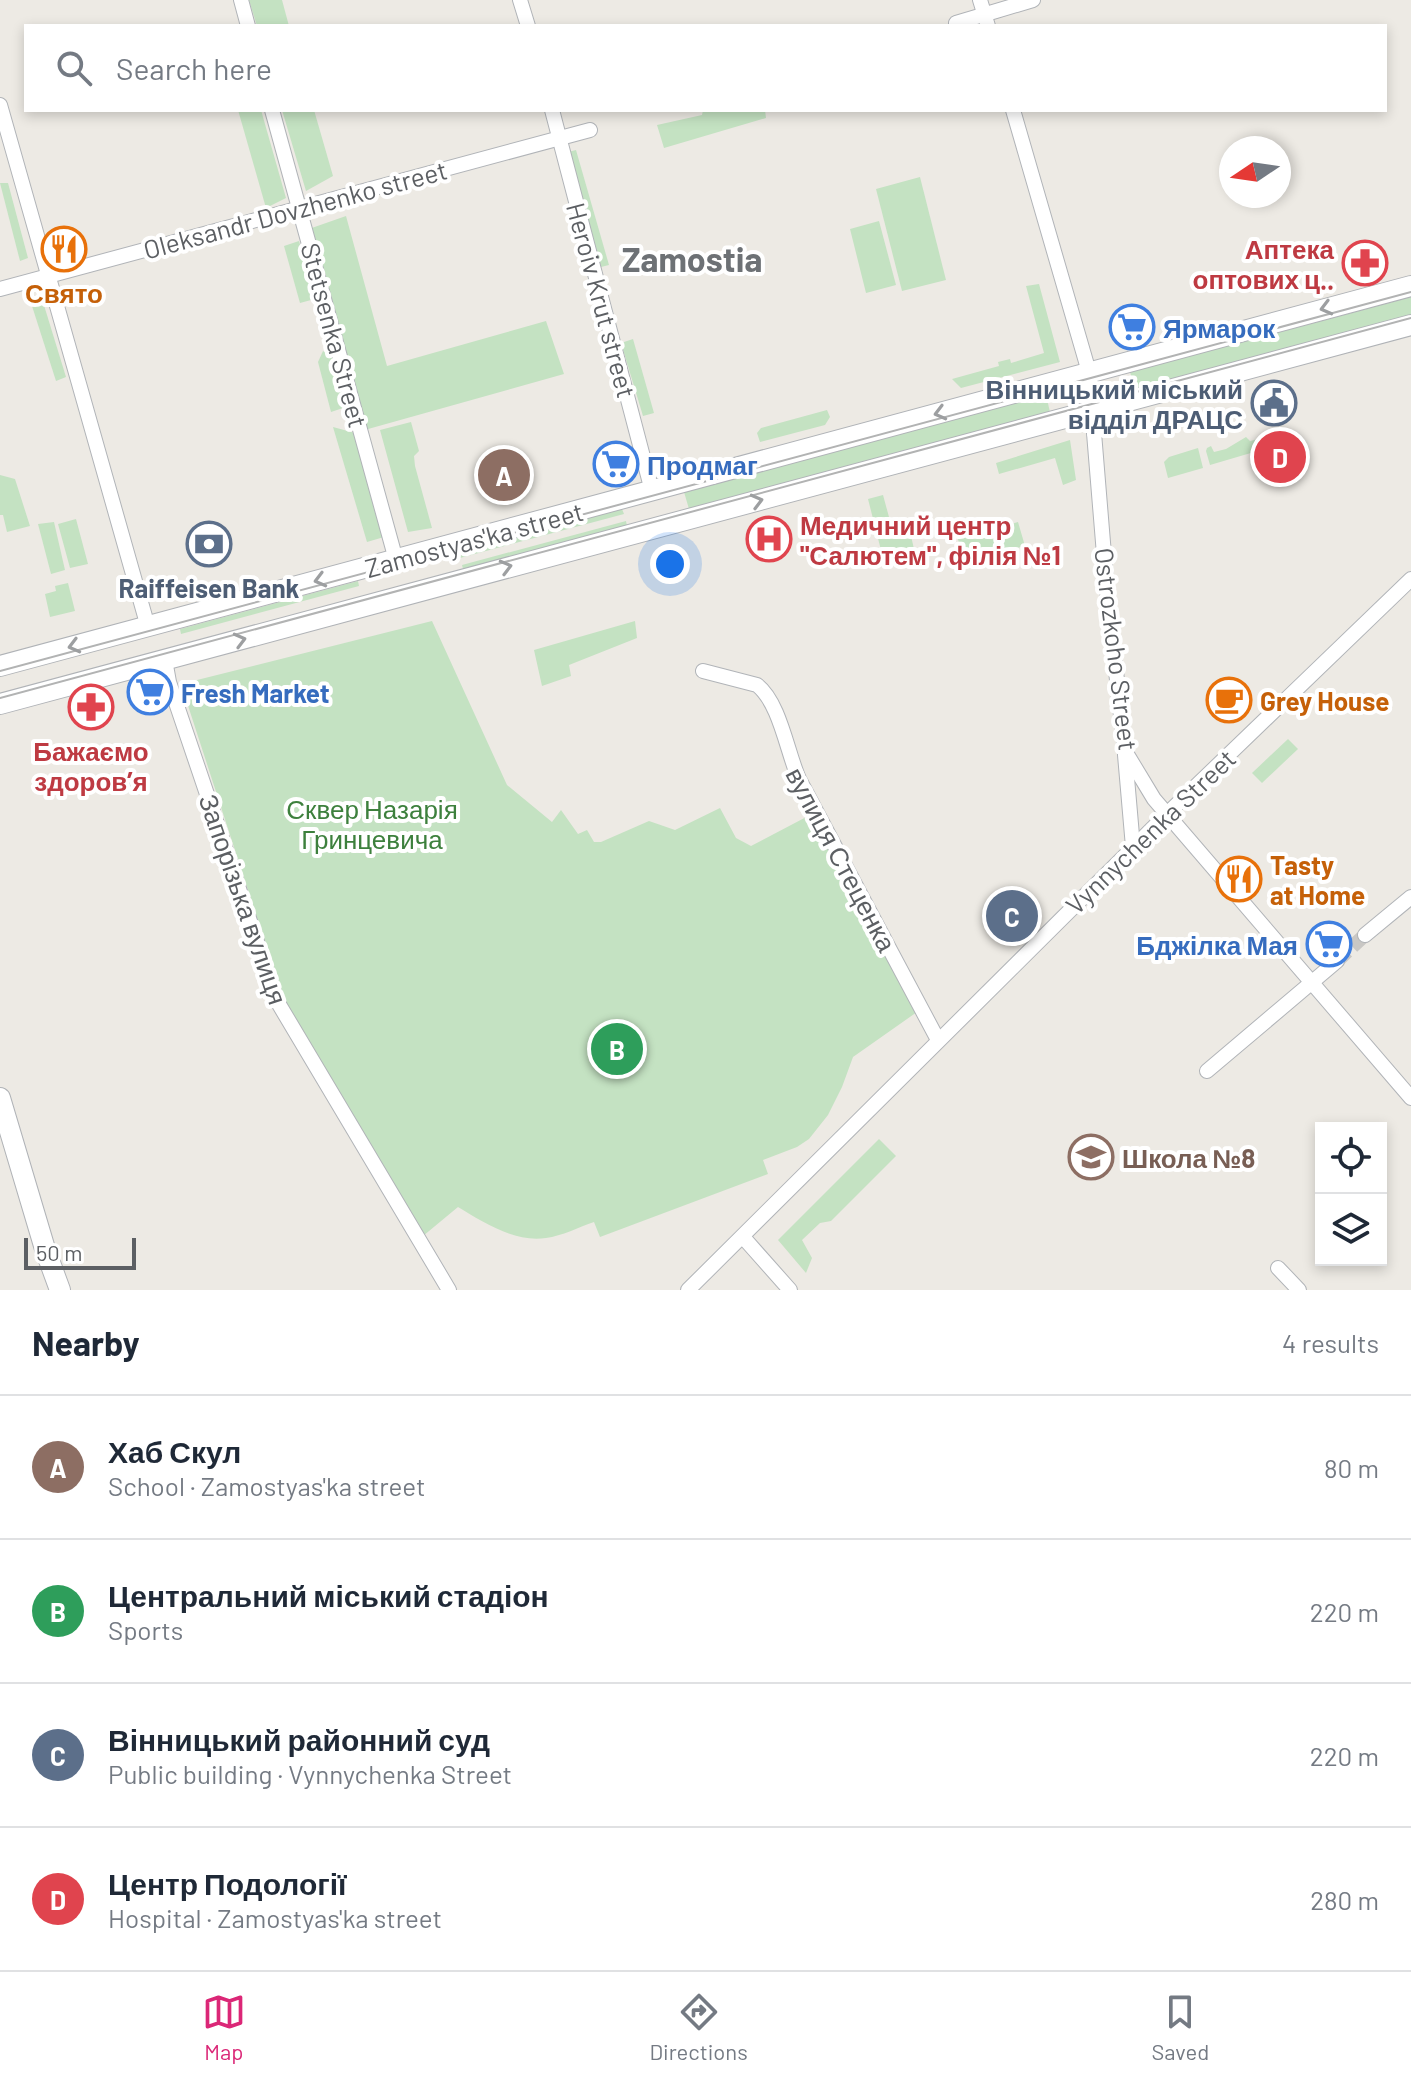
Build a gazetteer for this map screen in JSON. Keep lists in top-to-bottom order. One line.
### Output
{"streets":{"main road":["Zamostyas'ka street"],"street":["Oleksandr Dovzhenko street","Heroiv Krut street","Stetsenka Street","Ostrozkoho Street","Vynnychenka Street","вулиця Стеценка","Запорізька вулиця"]},"crossings":[["Oleksandr Dovzhenko street","Heroiv Krut street"],["Oleksandr Dovzhenko street","Stetsenka Street"],["Heroiv Krut street","Zamostyas'ka street"],["Stetsenka Street","Zamostyas'ka street"],["Zamostyas'ka street","Ostrozkoho Street"],["Zamostyas'ka street","Запорізька вулиця"],["Ostrozkoho Street","Vynnychenka Street"],["Vynnychenka Street","вулиця Стеценка"]],"districts":["Zamostia"],"parks":["Сквер Назарія Гринцевича"],"places":{"restaurant":["Свято","Tasty at Home"],"pharmacy":["Аптека оптових ц‥","Бажаємо здоровʼя"],"supermarket":["Ярмарок","Продмаг","Fresh Market","Бджілка Мая"],"public building":["Вінницький міський відділ ДРАЦС"],"hospital":["Медичний центр \"Салютем\", філія №1"],"bank":["Raiffeisen Bank"],"cafe":["Grey House"],"school or university":["Школа №8"]},"scale_bar":"50 m","north":"left","page":{"search":"Search here","pins":["D","A","C","B"],"scale":"50 m","heading":["Nearby","4 results"],"list":[{"mark":"A","name":"Хаб Скул","note":"School · Zamostyas'ka street","value":"80 m"},{"mark":"B","name":"Центральний міський стадіон","note":"Sports","value":"220 m"},{"mark":"C","name":"Вінницький районний суд","note":"Public building · Vynnychenka Street","value":"220 m"},{"mark":"D","name":"Центр Подології","note":"Hospital · Zamostyas'ka street","value":"280 m"}],"nav":["Map","Directions","Saved"]}}
